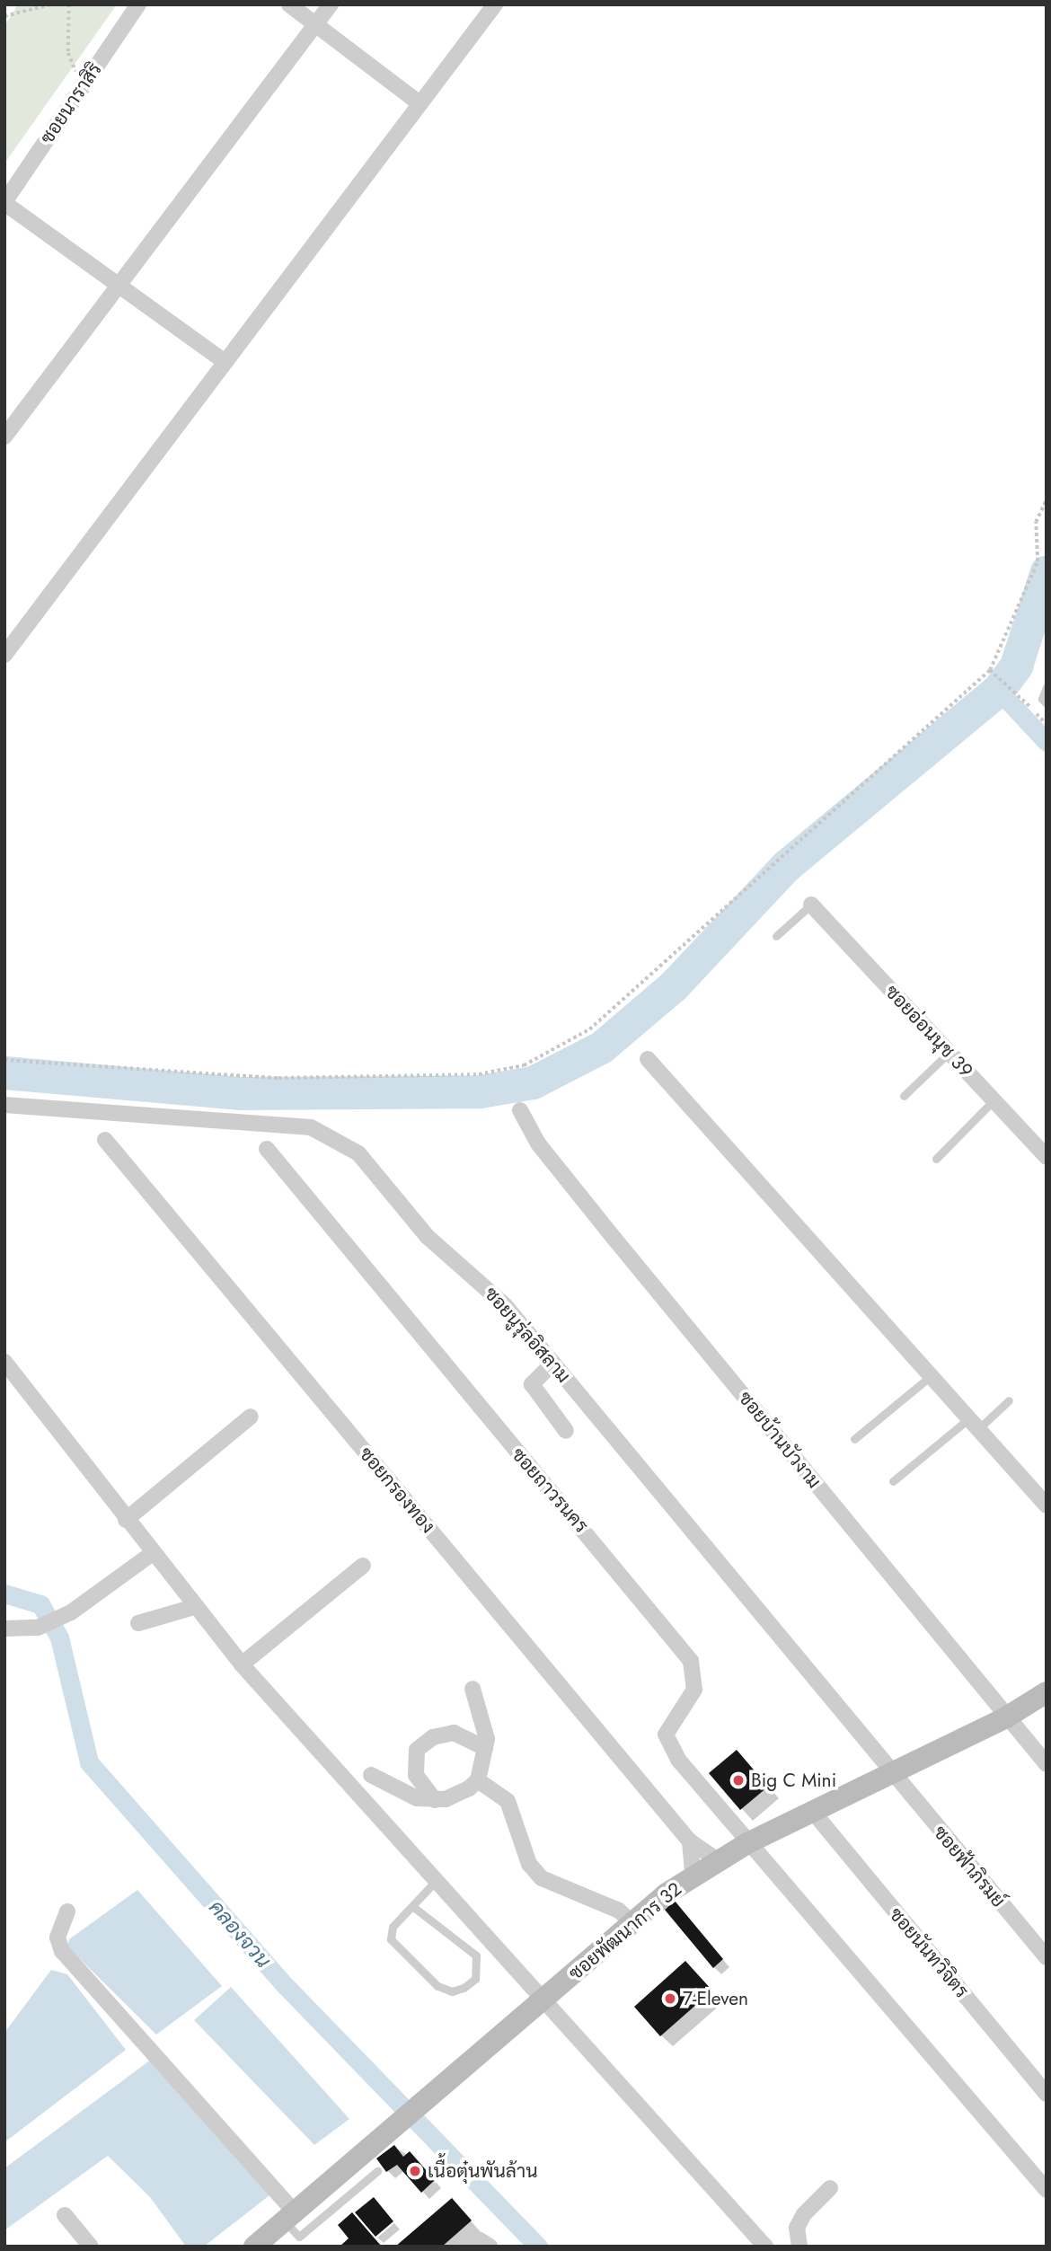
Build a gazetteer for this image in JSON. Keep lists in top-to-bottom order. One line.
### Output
{"streets":{"street":["ซอยนาราสิริ","ซอยอ่อนนุช 39","ซอยนูรุ่ลอิสลาม","ซอยบ้านบัวงาม","ซอยกรองทอง","ซอยถาวรนคร","ซอยฟ้าภิรมย์","ซอยพัฒนาการ 32","ซอยนันทวิจิตร"]},"crossings":[["ซอยนูรุ่ลอิสลาม","ซอยฟ้าภิรมย์"],["ซอยนูรุ่ลอิสลาม","ซอยพัฒนาการ 32"],["ซอยบ้านบัวงาม","ซอยพัฒนาการ 32"],["ซอยกรองทอง","ซอยพัฒนาการ 32"],["ซอยถาวรนคร","ซอยพัฒนาการ 32"],["ซอยฟ้าภิรมย์","ซอยพัฒนาการ 32"],["ซอยพัฒนาการ 32","ซอยนันทวิจิตร"]],"water":["คลองจวน"],"places":["Big C Mini","7-Eleven","เนื้อตุ๋นพันล้าน"]}
